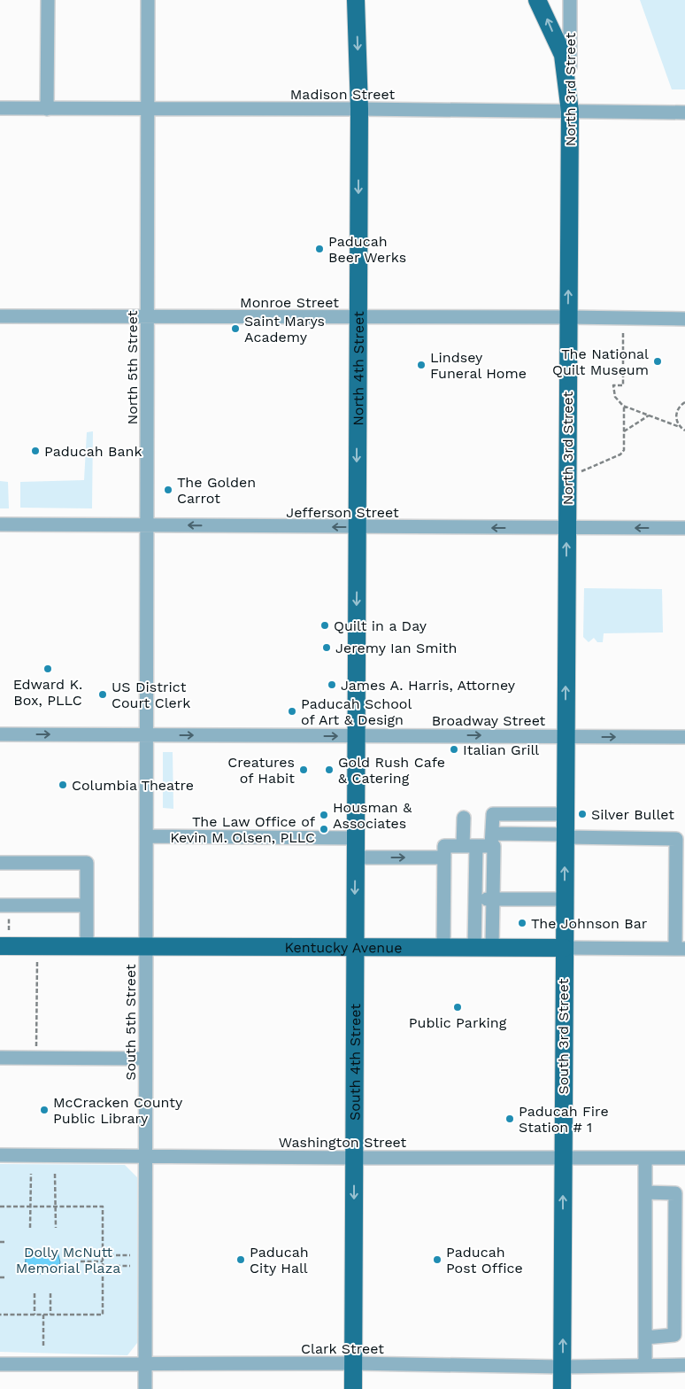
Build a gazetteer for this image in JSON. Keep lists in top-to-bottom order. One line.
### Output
{"streets":{"main road":["North 3rd Street","North 4th Street","Kentucky Avenue","South 3rd Street","South 4th Street"],"street":["Madison Street","Monroe Street","North 5th Street","Jefferson Street","Broadway Street","South 5th Street","Washington Street","Clark Street"]},"crossings":[["North 3rd Street","Madison Street"],["North 3rd Street","Monroe Street"],["North 3rd Street","Jefferson Street"],["North 3rd Street","Broadway Street"],["North 3rd Street","South 3rd Street"],["Madison Street","North 5th Street"],["Madison Street","North 4th Street"],["Monroe Street","North 5th Street"],["Monroe Street","North 4th Street"],["North 5th Street","Jefferson Street"],["North 5th Street","Broadway Street"],["North 5th Street","South 5th Street"],["North 4th Street","Jefferson Street"],["North 4th Street","Broadway Street"],["North 4th Street","South 4th Street"],["Broadway Street","South 5th Street"],["Broadway Street","South 3rd Street"],["Broadway Street","South 4th Street"],["Kentucky Avenue","South 5th Street"],["Kentucky Avenue","South 3rd Street"],["Kentucky Avenue","South 4th Street"],["South 5th Street","Washington Street"],["South 5th Street","Clark Street"],["South 3rd Street","Washington Street"],["South 3rd Street","Clark Street"],["South 4th Street","Washington Street"],["South 4th Street","Clark Street"]],"one_way":["North 3rd Street","North 4th Street","Jefferson Street","South 3rd Street","South 4th Street"],"parks":["Dolly McNutt Memorial Plaza"],"places":["Paducah Beer Werks","Saint Marys Academy","The National Quilt Museum","Lindsey Funeral Home","Paducah Bank","The Golden Carrot","Quilt in a Day","Jeremy Ian Smith","Edward K. Box, PLLC","James A. Harris, Attorney","US District Court Clerk","Paducah School of Art & Design","Italian Grill","Creatures of Habit","Gold Rush Cafe & Catering","Columbia Theatre","Silver Bullet","Housman & Associates","The Law Office of Kevin M. Olsen, PLLC","The Johnson Bar","Public Parking","McCracken County Public Library","Paducah Fire Station # 1","Paducah City Hall","Paducah Post Office"]}
